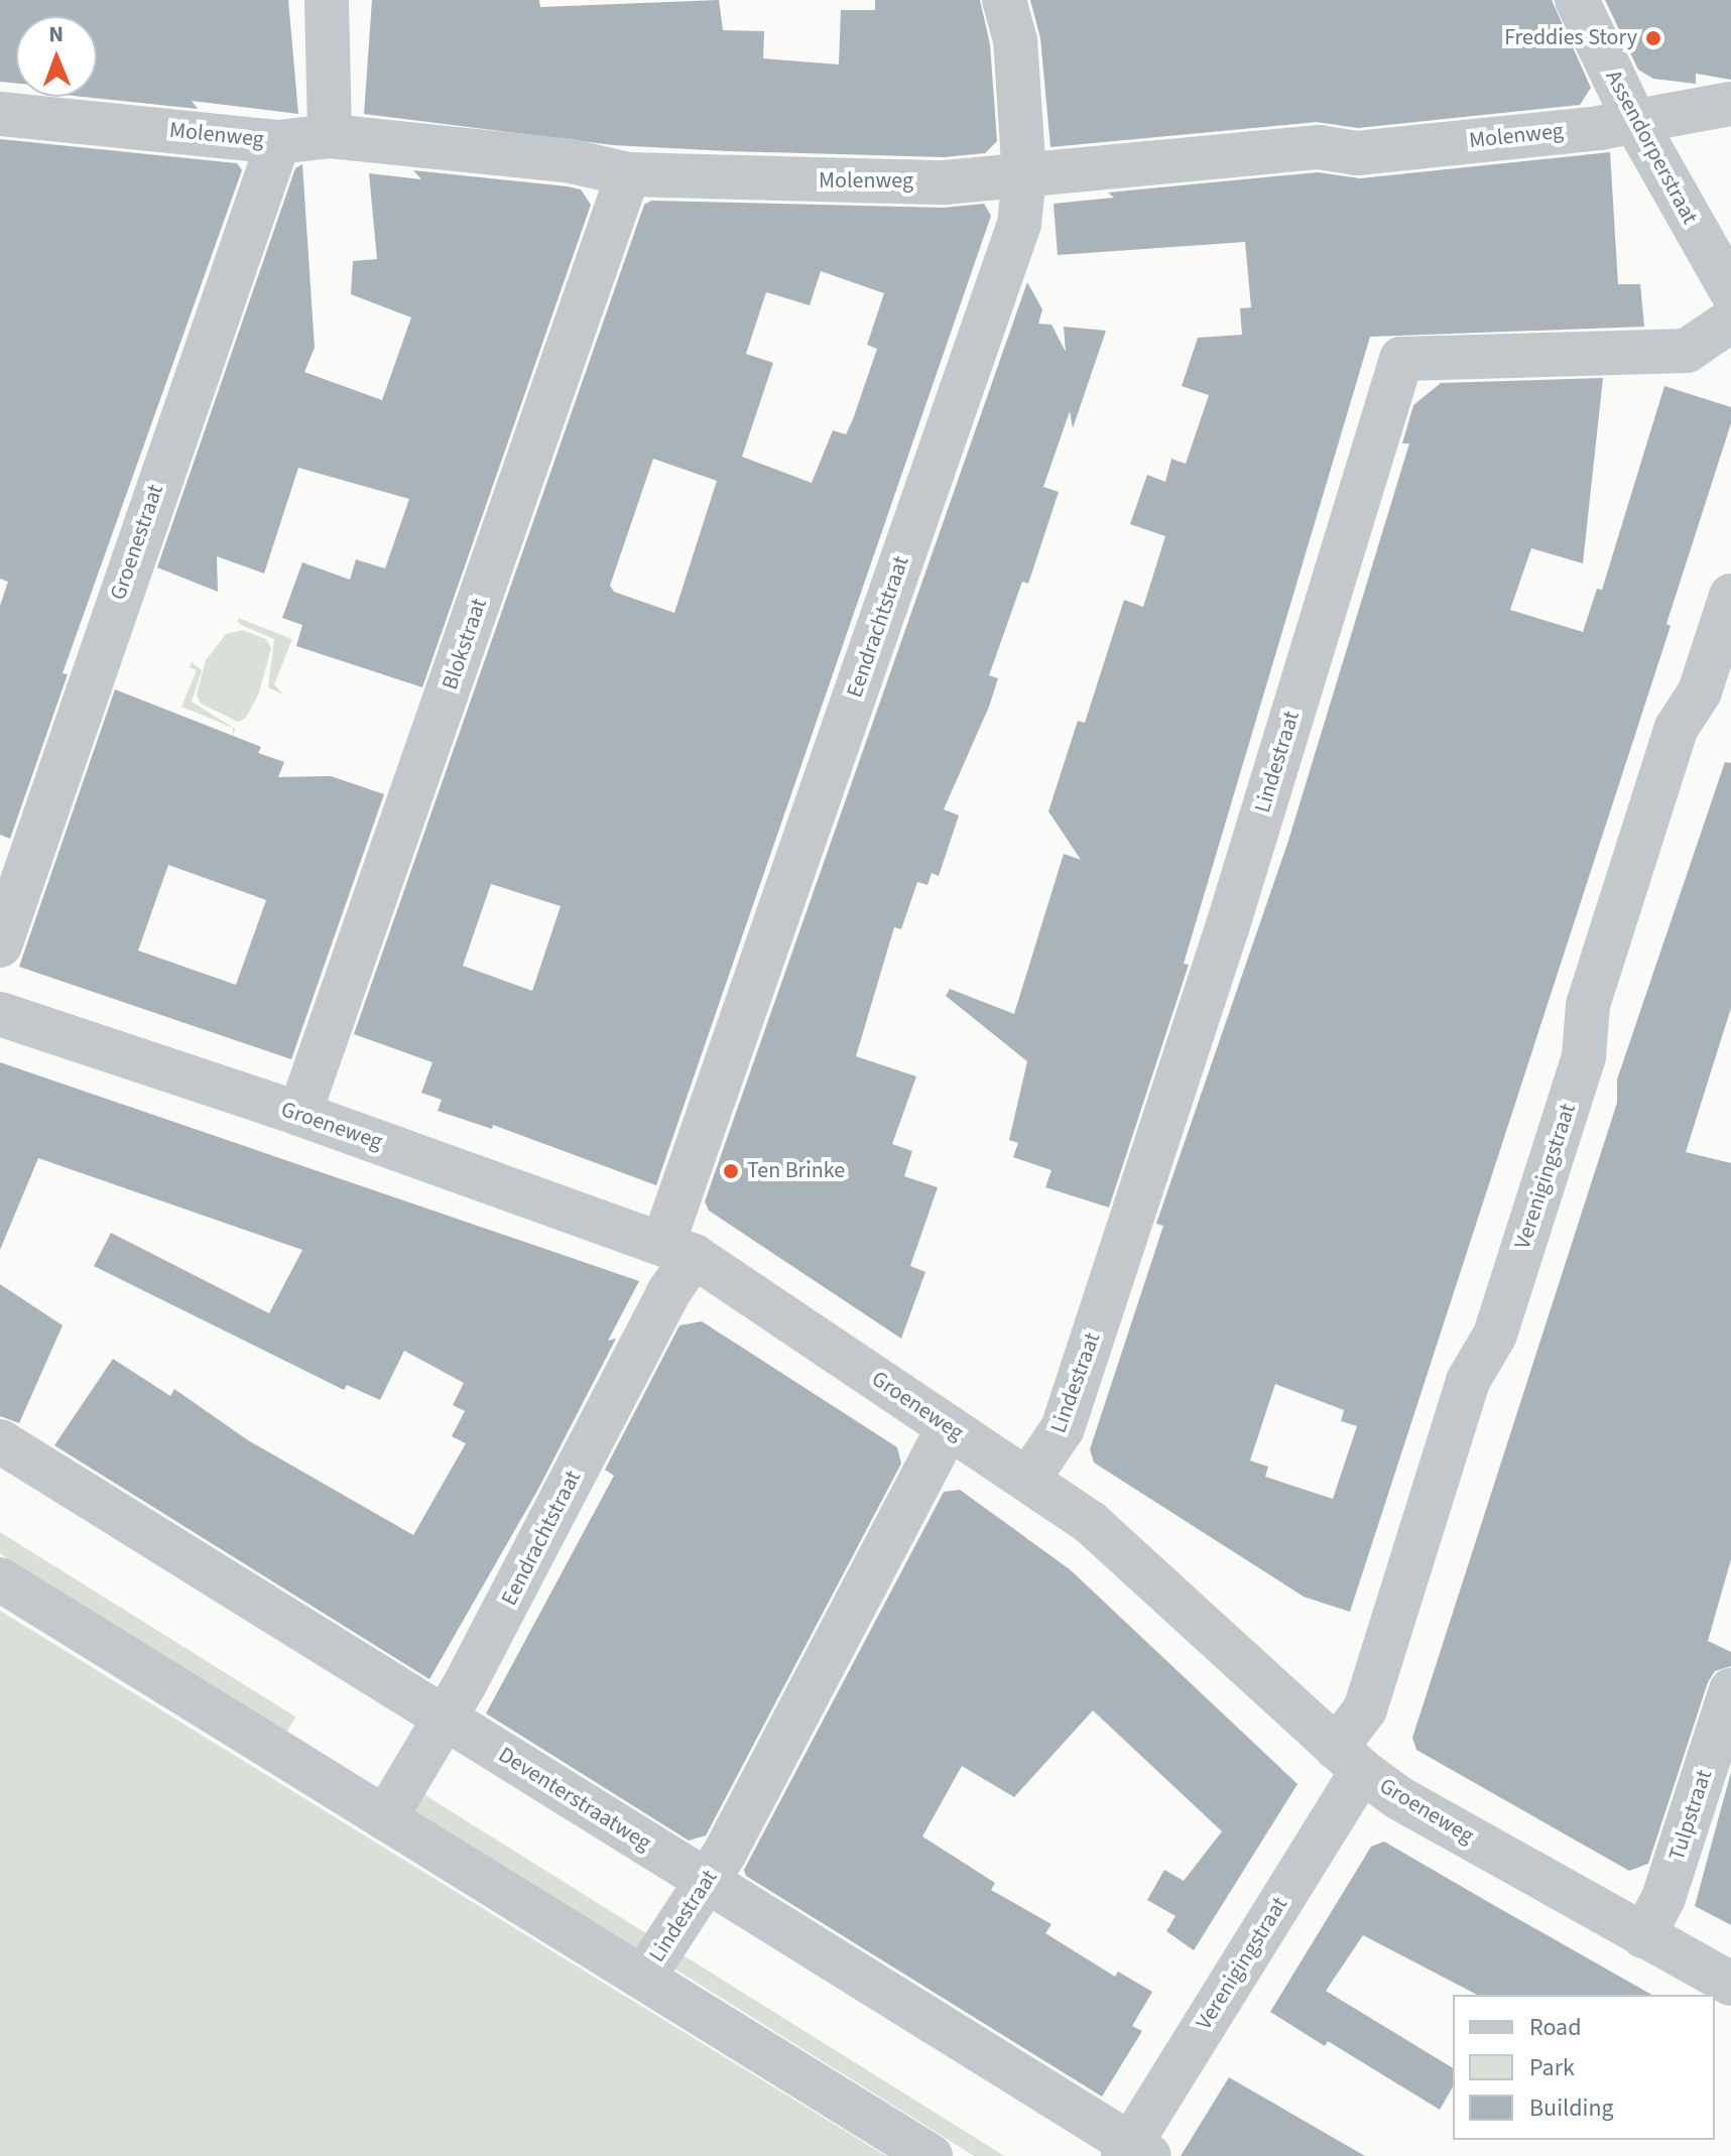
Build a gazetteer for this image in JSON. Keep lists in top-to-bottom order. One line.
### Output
{"streets":{"street":["Molenweg","Assendorperstraat","Groenestraat","Eendrachtstraat","Blokstraat","Lindestraat","Groeneweg","Verenigingstraat","Deventerstraatweg","Tulpstraat"]},"crossings":[["Molenweg","Assendorperstraat"],["Molenweg","Groenestraat"],["Molenweg","Eendrachtstraat"],["Molenweg","Blokstraat"],["Eendrachtstraat","Groeneweg"],["Eendrachtstraat","Deventerstraatweg"],["Blokstraat","Groeneweg"],["Lindestraat","Groeneweg"],["Lindestraat","Deventerstraatweg"],["Groeneweg","Verenigingstraat"],["Groeneweg","Tulpstraat"],["Verenigingstraat","Deventerstraatweg"]],"places":["Freddies Story","Ten Brinke"],"legend":["Road","Park","Building"],"north":"top"}
